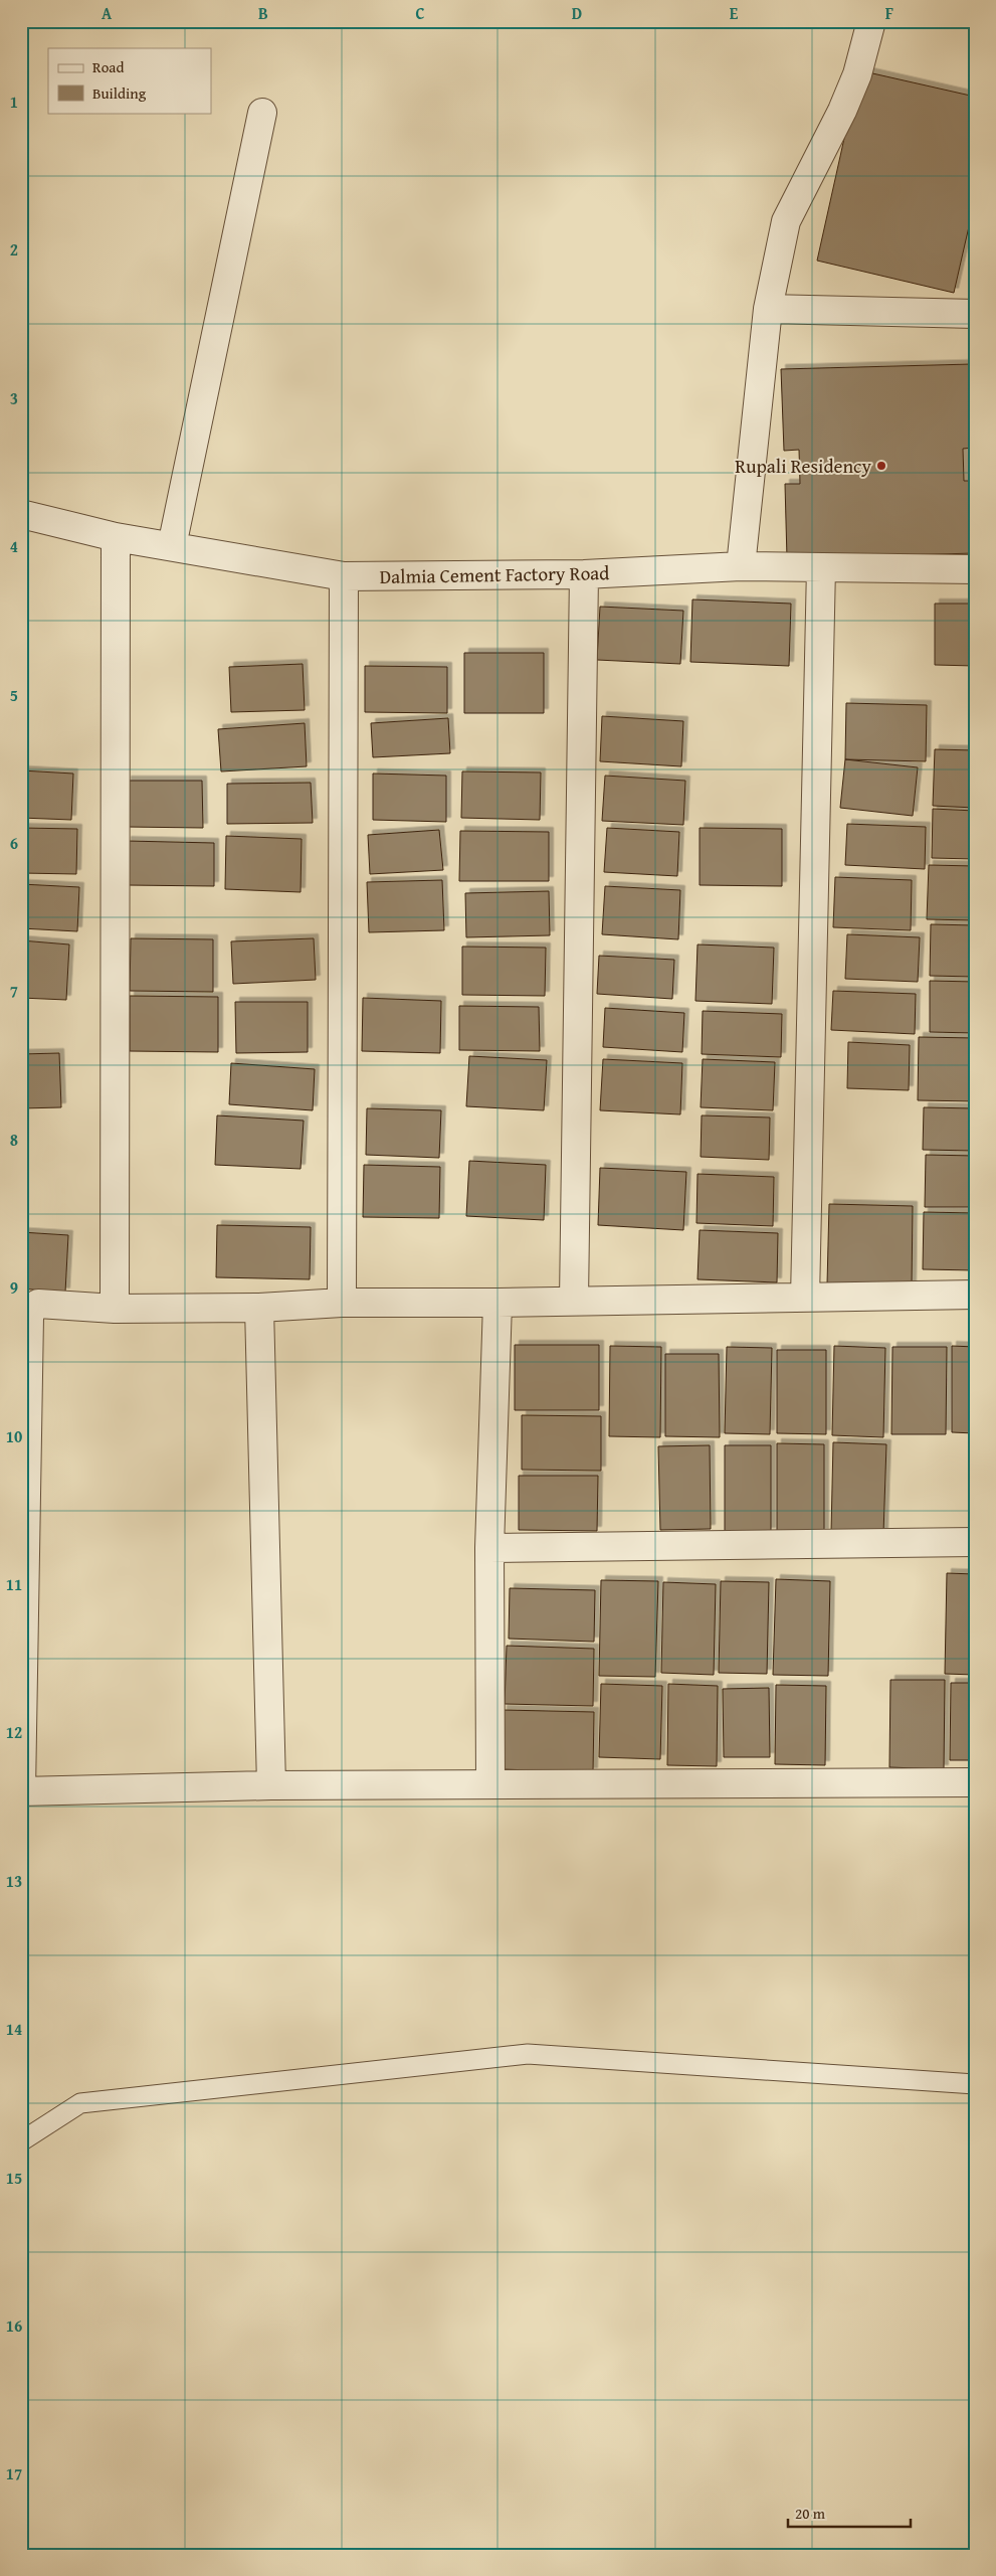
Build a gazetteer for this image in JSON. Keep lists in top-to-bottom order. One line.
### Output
{"streets":{"street":["Dalmia Cement Factory Road"]},"places":["Rupali Residency"],"legend":["Road","Building"],"scale_bar":"20 m","grid":{"columns":["A","B","C","D","E","F"],"rows":["1","2","3","4","5","6","7","8","9","10","11","12","13","14","15","16","17"]}}
